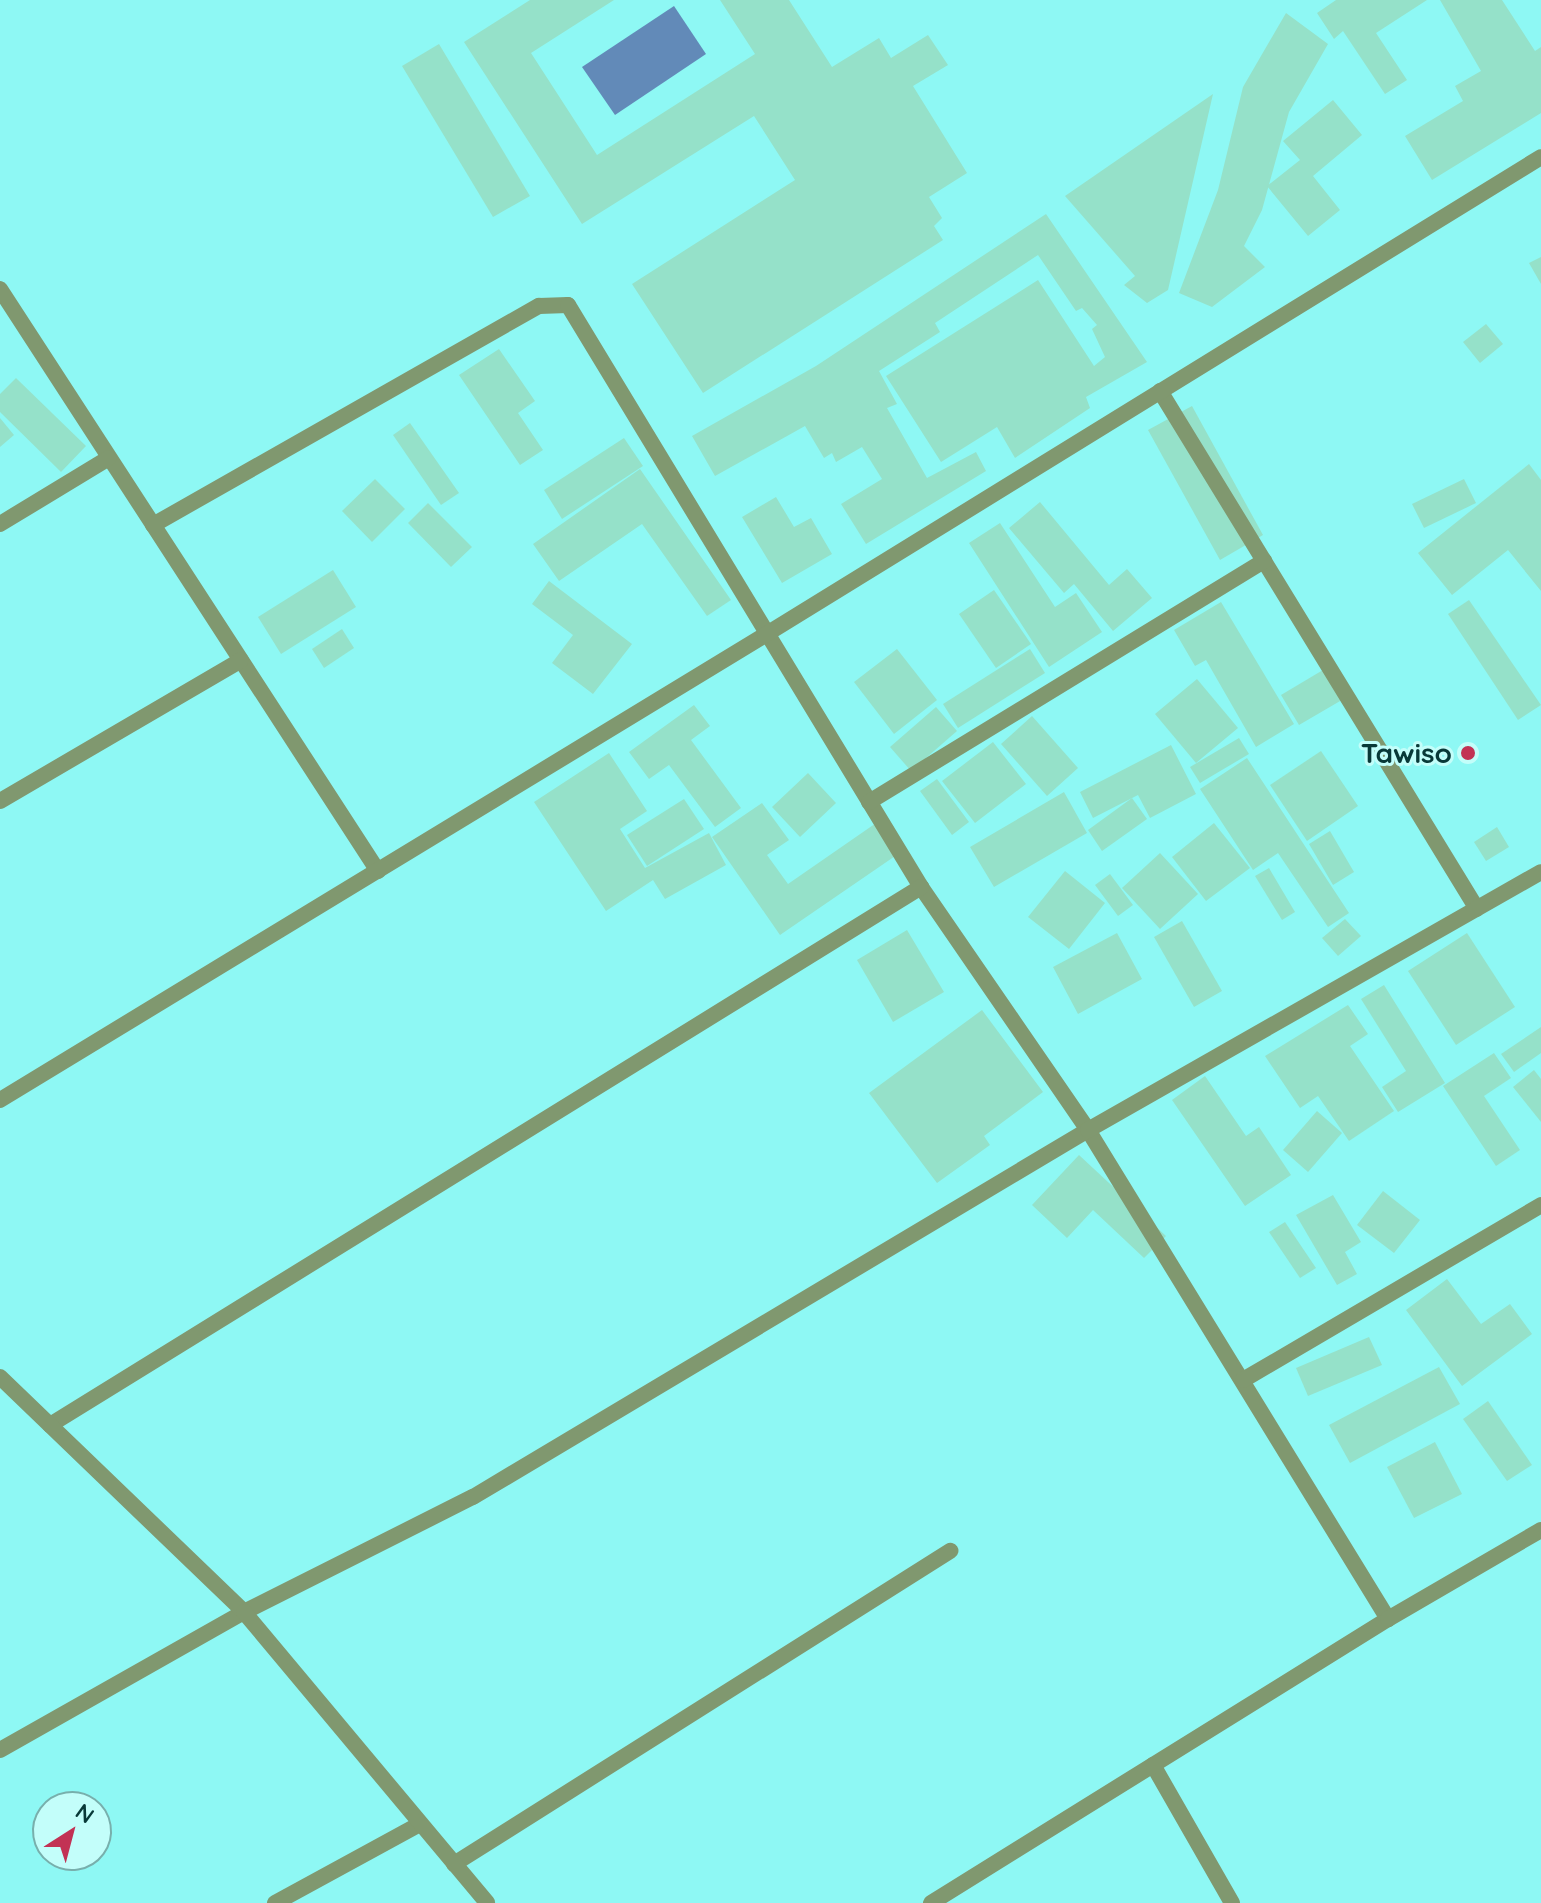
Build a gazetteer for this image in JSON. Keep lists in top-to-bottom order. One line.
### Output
{"places":["Tawiso"],"north":"top right"}
